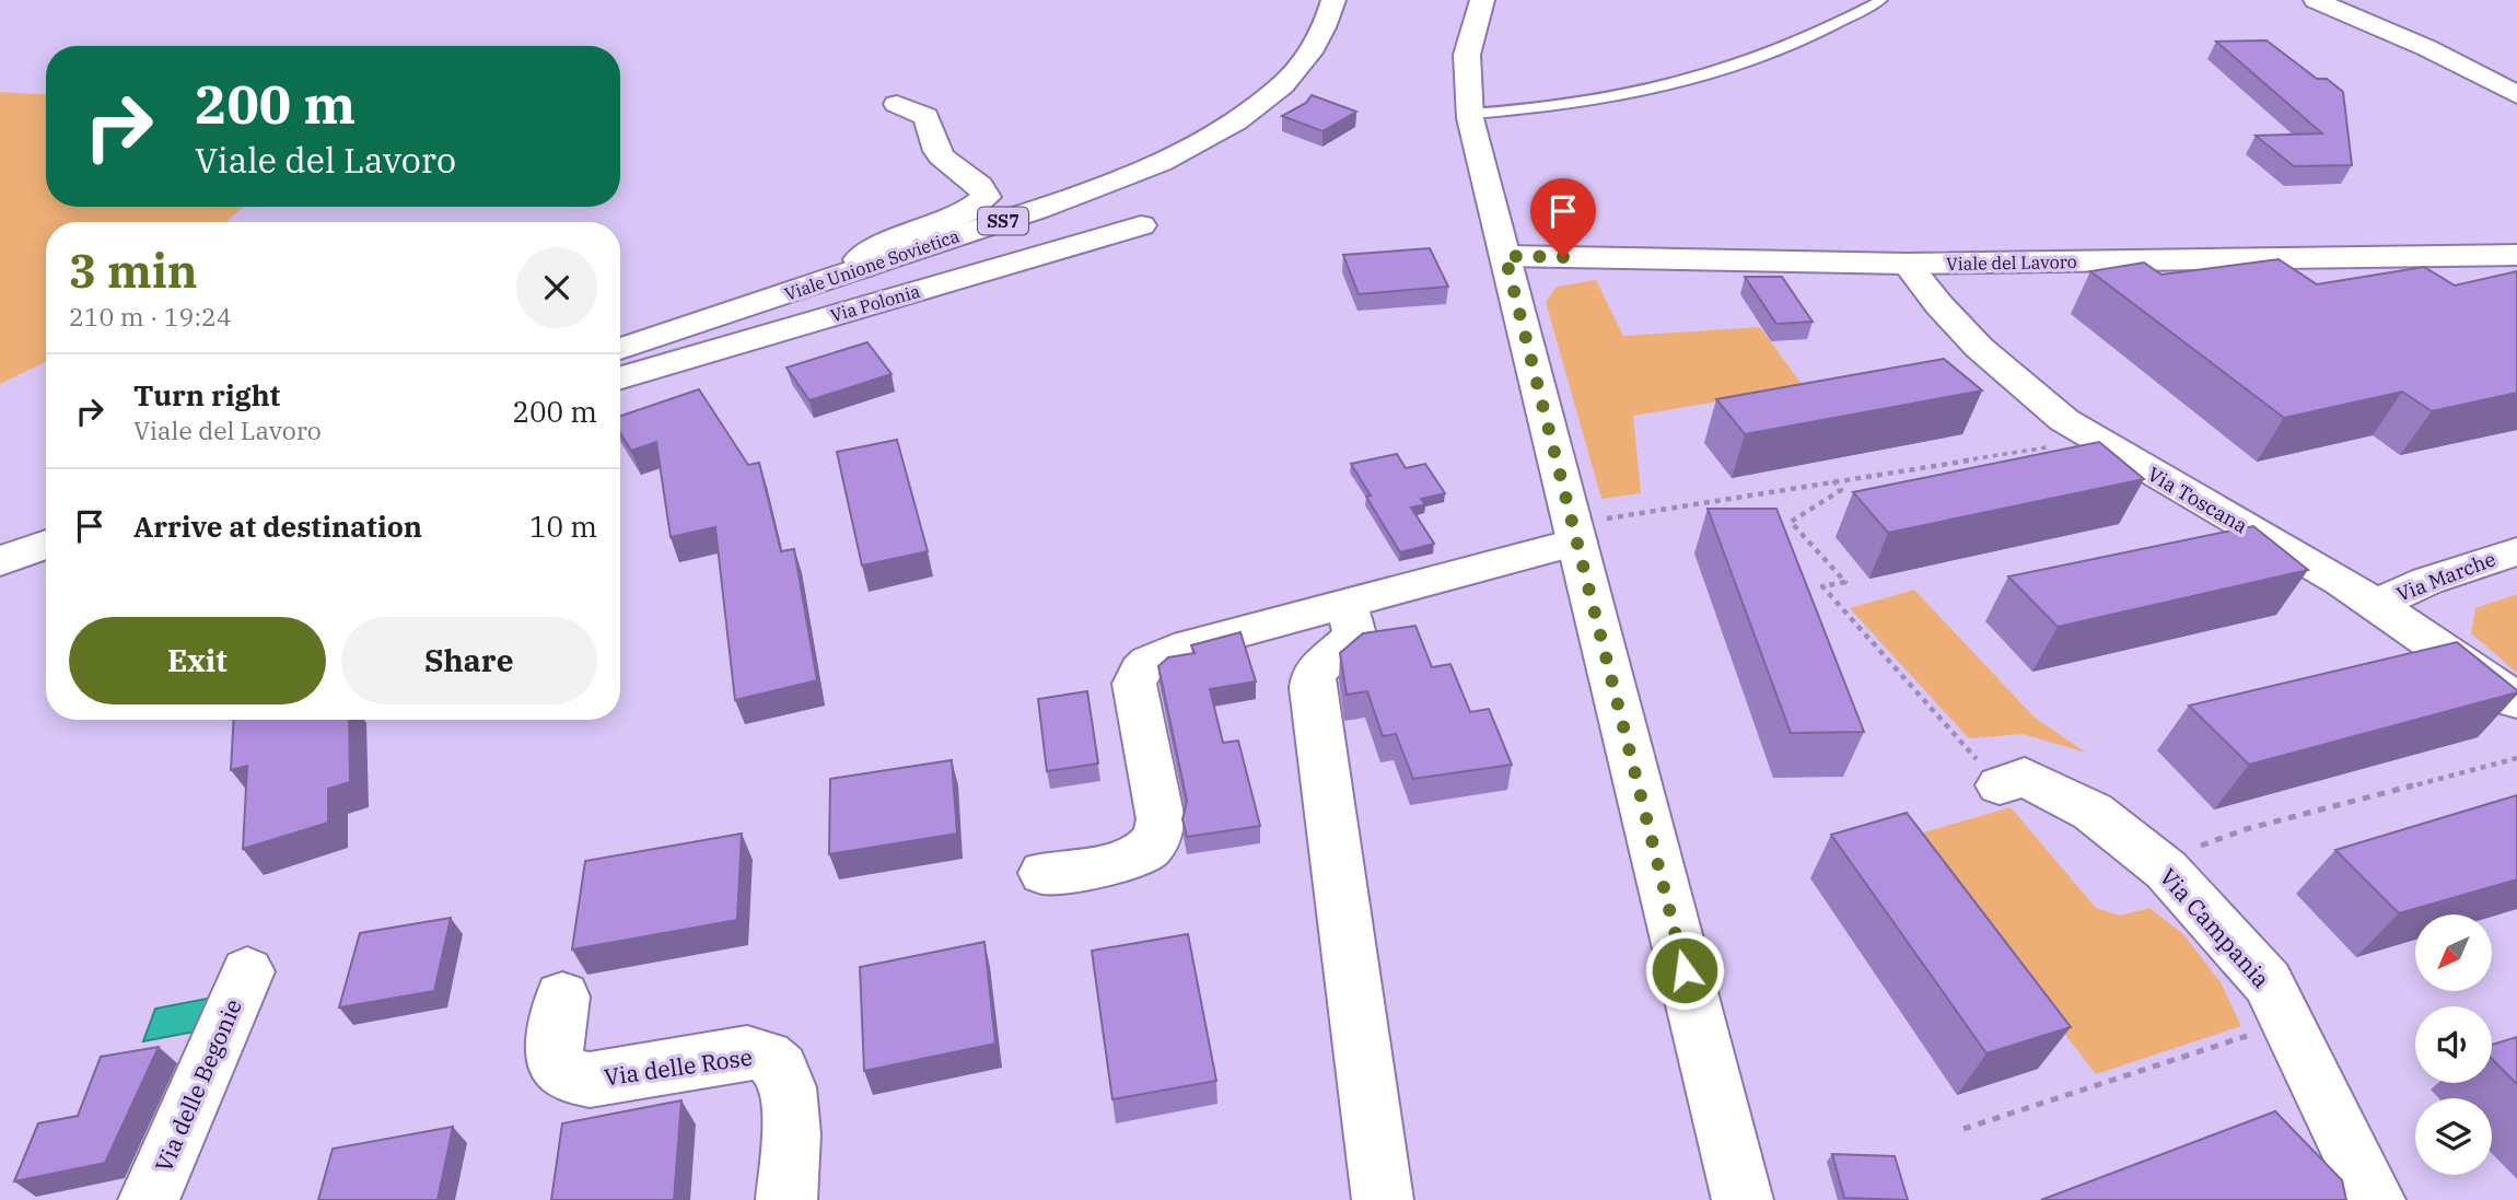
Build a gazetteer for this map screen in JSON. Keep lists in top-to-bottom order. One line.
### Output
{"streets":{"street":["SS7","Viale del Lavoro","Viale Unione Sovietica","Via Polonia","Via Toscana","Via Marche","Via Campania","Via delle Rose","Via delle Begonie"]},"crossings":[["Viale del Lavoro","Via Toscana"],["Via Toscana","Via Marche"]],"north":"bottom left","page":{"turn":["200 m","Viale del Lavoro"],"heading":["3 min","210 m · 19:24"],"list":[{"name":"Turn right","note":"Viale del Lavoro","value":"200 m"},{"name":"Arrive at destination","value":"10 m"}],"buttons":["Exit","Share"]}}
